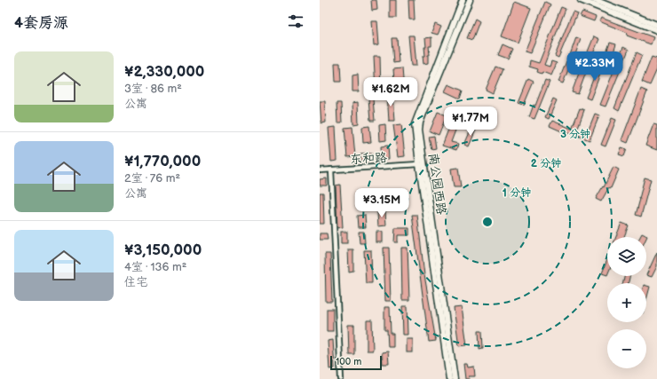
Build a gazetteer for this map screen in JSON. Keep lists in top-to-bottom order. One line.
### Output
{"streets":{"main road":["南公园西路"],"street":["东和路"]},"crossings":[["东和路","南公园西路"]],"scale_bar":"100 m","page":{"heading":"4套房源","list":[{"name":"¥2,330,000","note":"3室 · 86 m² · 公寓"},{"name":"¥1,770,000","note":"2室 · 76 m² · 公寓"},{"name":"¥3,150,000","note":"4室 · 136 m² · 住宅"}],"price":["¥2.33M","¥1.62M","¥1.77M","¥3.15M"],"map_buttons":["+","−"],"scale":"100 m"},"rings":["3 分钟","2 分钟","1 分钟"]}
